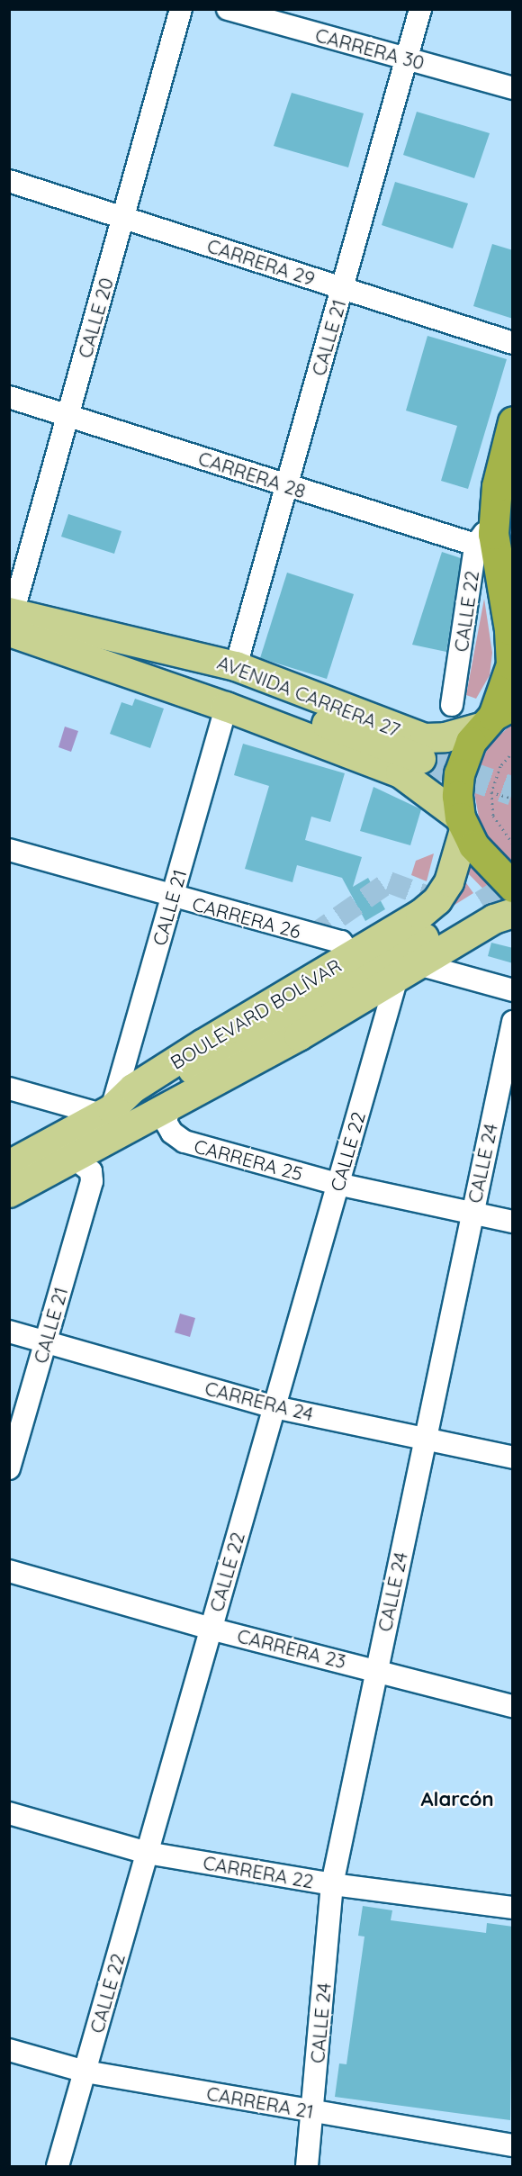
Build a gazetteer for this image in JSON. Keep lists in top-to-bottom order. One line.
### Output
{"streets":{"main road":["AVENIDA CARRERA 27","BOULEVARD BOLÍVAR"],"street":["CARRERA 30","CARRERA 29","CALLE 20","CALLE 21","CARRERA 28","CALLE 22","CARRERA 26","CARRERA 25","CALLE 24","CARRERA 24","CARRERA 23","CARRERA 22","CARRERA 21"]},"crossings":[["CARRERA 30","CALLE 21"],["CARRERA 29","CALLE 20"],["CARRERA 29","CALLE 21"],["CALLE 20","CARRERA 28"],["CALLE 20","AVENIDA CARRERA 27"],["CALLE 21","CARRERA 28"],["CALLE 21","AVENIDA CARRERA 27"],["CALLE 21","CARRERA 26"],["CALLE 21","BOULEVARD BOLÍVAR"],["CALLE 21","CARRERA 24"],["CARRERA 28","CALLE 22"],["CALLE 22","BOULEVARD BOLÍVAR"],["CALLE 22","CARRERA 25"],["CALLE 22","CARRERA 24"],["CALLE 22","CARRERA 23"],["CALLE 22","CARRERA 22"],["CALLE 22","CARRERA 21"],["AVENIDA CARRERA 27","BOULEVARD BOLÍVAR"],["CARRERA 26","BOULEVARD BOLÍVAR"],["BOULEVARD BOLÍVAR","CARRERA 25"],["CARRERA 25","CALLE 24"],["CALLE 24","CARRERA 24"],["CALLE 24","CARRERA 23"],["CALLE 24","CARRERA 22"],["CALLE 24","CARRERA 21"]],"districts":["Alarcón"]}
